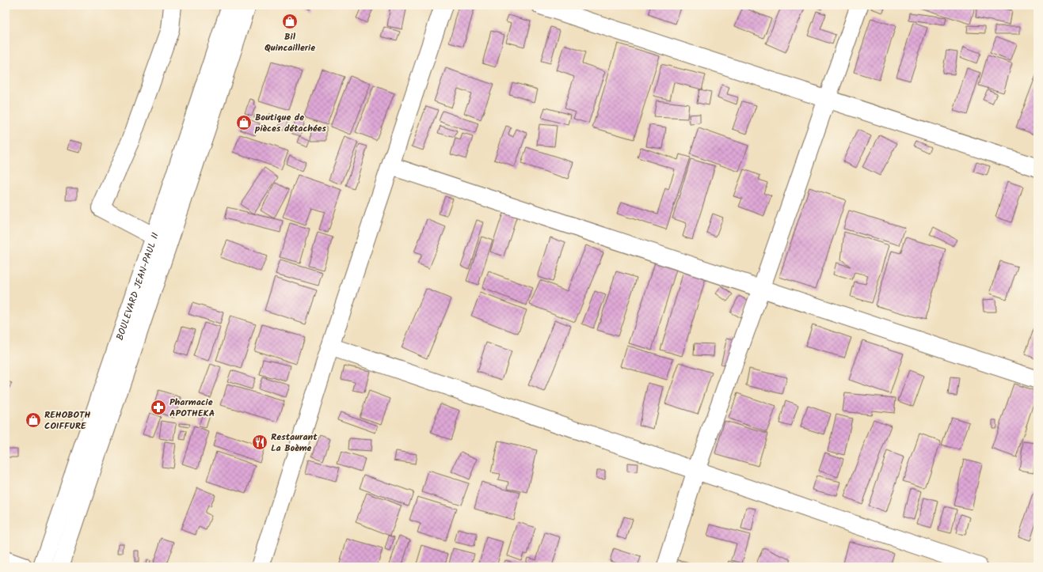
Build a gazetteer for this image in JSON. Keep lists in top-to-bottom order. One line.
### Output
{"streets":{"street":["BOULEVARD JEAN-PAUL II"]},"places":{"shop":["Bil Quincaillerie","Boutique de pièces détachées","REHOBOTH COIFFURE"],"pharmacy":["Pharmacie APOTHEKA"],"restaurant":["Restaurant La Boème"]}}
